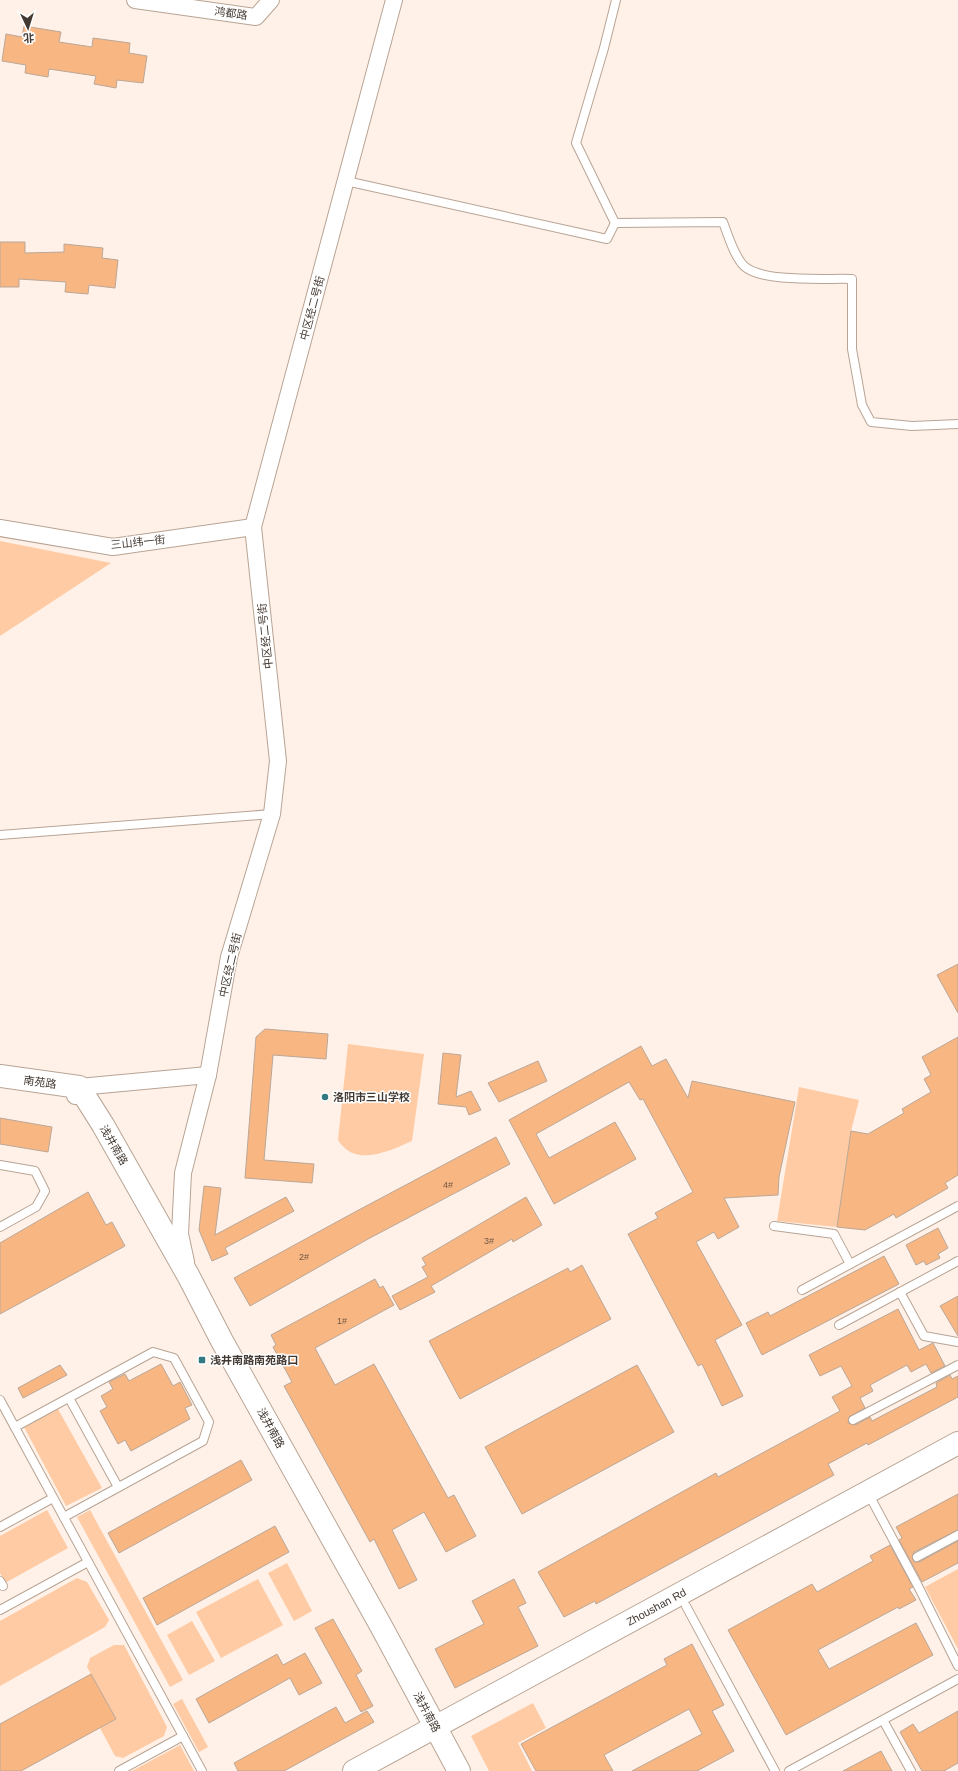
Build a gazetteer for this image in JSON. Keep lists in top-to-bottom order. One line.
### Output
{"streets":{"street":["鸿都路","中区经二号街","三山纬一街","南苑路","浅井南路","Zhoushan Rd"]},"crossings":[["中区经二号街","三山纬一街"],["中区经二号街","浅井南路"],["南苑路","浅井南路"],["浅井南路","Zhoushan Rd"]],"places":{"other":["洛阳市三山学校"],"transit":["浅井南路南苑路口"]},"house_numbers":["4#","3#","2#","1#"],"north":"bottom"}
